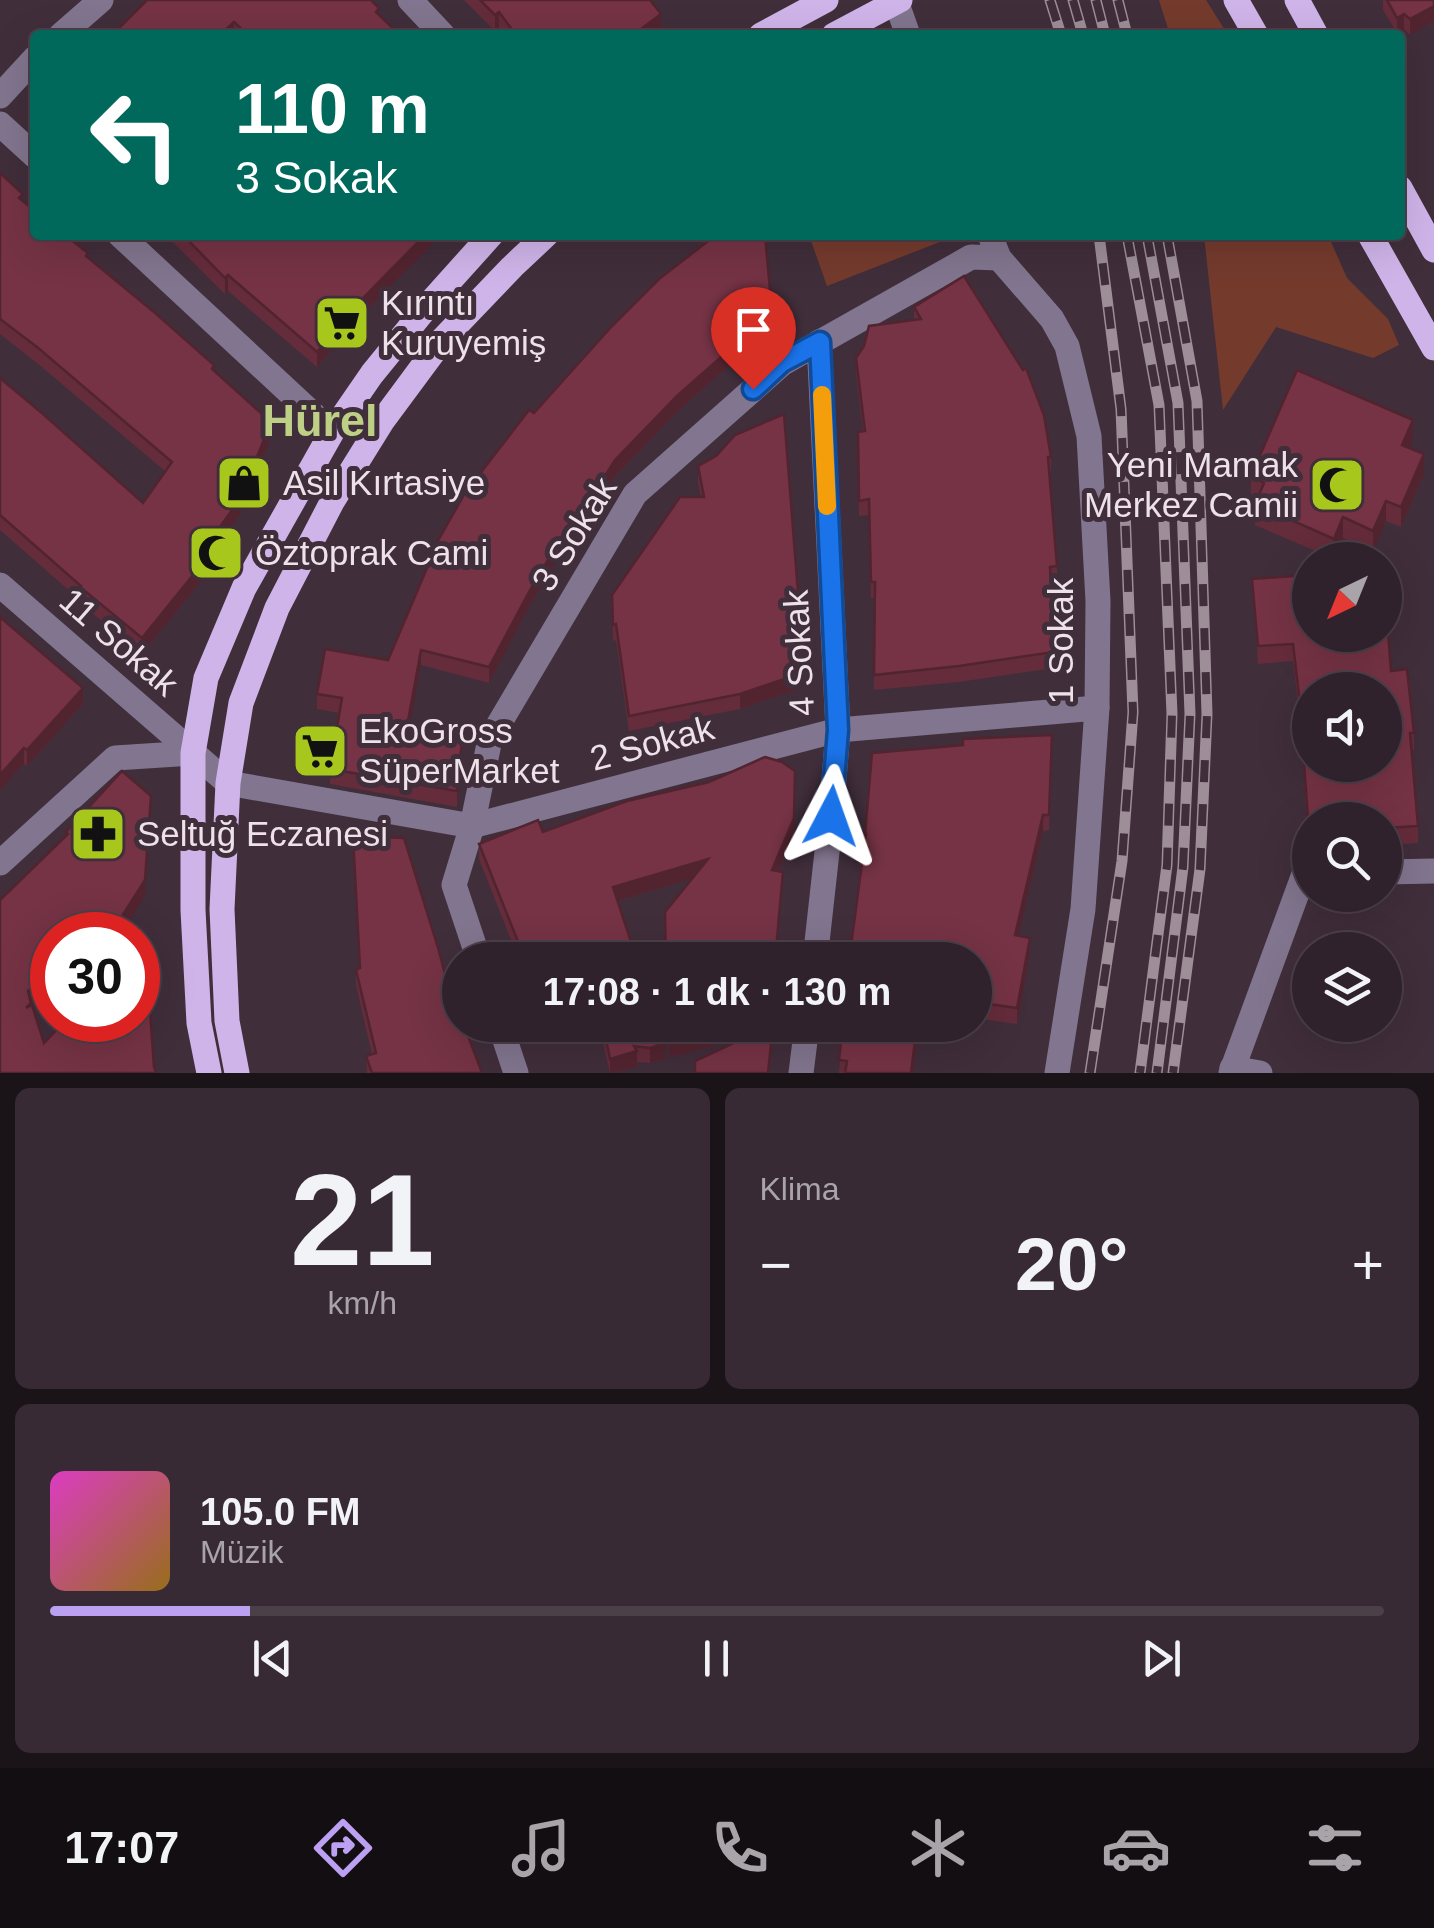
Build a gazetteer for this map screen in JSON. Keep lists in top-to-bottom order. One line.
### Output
{"streets":{"street":["3 Sokak","1 Sokak","11 Sokak","4 Sokak","2 Sokak"]},"crossings":[["3 Sokak","1 Sokak"],["3 Sokak","4 Sokak"],["3 Sokak","2 Sokak"],["1 Sokak","2 Sokak"],["11 Sokak","2 Sokak"],["4 Sokak","2 Sokak"]],"districts":["Hürel"],"places":{"supermarket":["Kırıntı Kuruyemiş","EkoGross SüperMarket"],"shop":["Asil Kırtasiye"],"mosque":["Yeni Mamak Merkez Camii","Öztoprak Cami"],"pharmacy":["Seltuğ Eczanesi"]},"north":"bottom left","page":{"turn":["110 m","3 Sokak"],"limit":"30","trip":"17:08 · 1 dk · 130 m","tile":[["21","km/h"],"Klima"],"heat":["−","20°","+"],"song":["105.0 FM","Müzik"],"tabs":"17:07"}}
